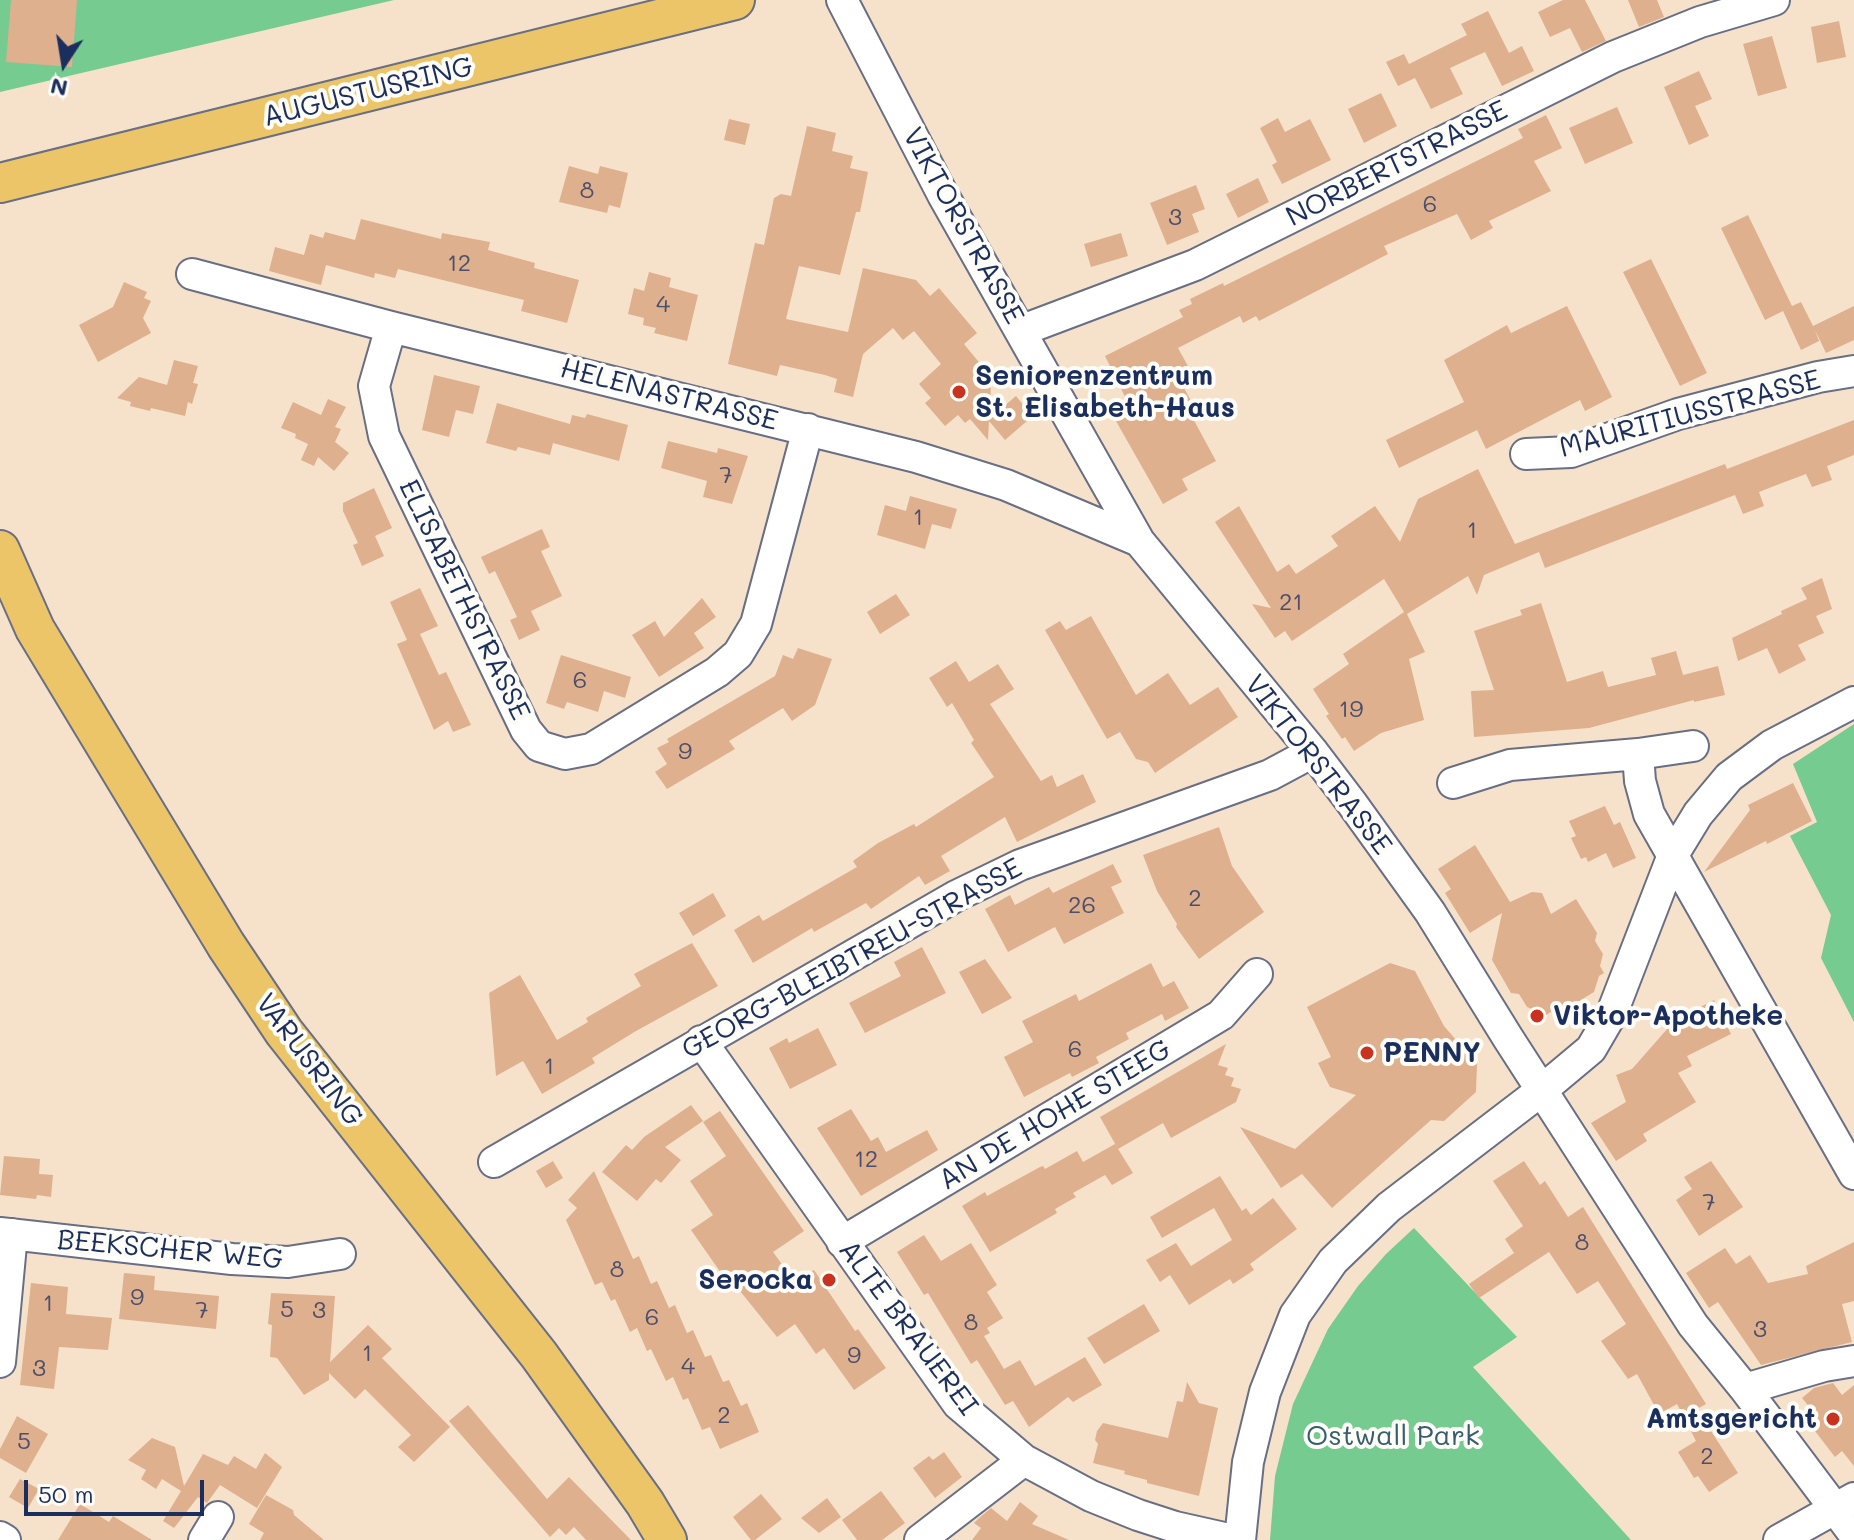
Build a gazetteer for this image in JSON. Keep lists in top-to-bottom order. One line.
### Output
{"streets":{"main road":["AUGUSTUSRING","VARUSRING"],"street":["NORBERTSTRASSE","VIKTORSTRASSE","HELENASTRASSE","MAURITIUSSTRASSE","ELISABETHSTRASSE","GEORG-BLEIBTREU-STRASSE","AN DE HOHE STEEG","BEEKSCHER WEG","ALTE BRAUEREI"]},"crossings":[["NORBERTSTRASSE","VIKTORSTRASSE"],["VIKTORSTRASSE","HELENASTRASSE"],["VIKTORSTRASSE","GEORG-BLEIBTREU-STRASSE"],["HELENASTRASSE","ELISABETHSTRASSE"],["GEORG-BLEIBTREU-STRASSE","ALTE BRAUEREI"],["AN DE HOHE STEEG","ALTE BRAUEREI"]],"parks":["Ostwall Park"],"places":["Seniorenzentrum St. Elisabeth-Haus","Viktor-Apotheke","PENNY","Serocka","Amtsgericht"],"house_numbers":["8","6","3","12","4","7","1","1","21","6","19","9","2","26","6","1","12","7","8","8","9","1","5","7","3","6","8","3","1","9","4","3","2","5","2"],"scale_bar":"50 m","north":"bottom"}
